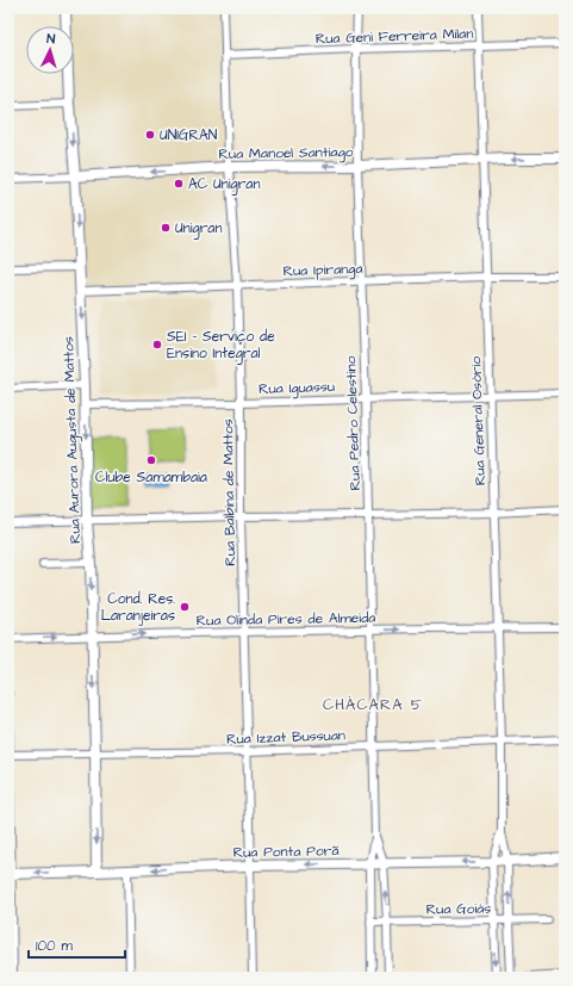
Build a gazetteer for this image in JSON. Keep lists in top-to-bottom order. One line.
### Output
{"streets":{"street":["Rua Geni Ferreira Milan","Rua Manoel Santiago","Rua Ipiranga","Rua Iguassu","Rua General Osório","Rua Pedro Celestino","Rua Aurora Augusta de Mattos","Rua Balbina de Mattos","Rua Olinda Pires de Almeida","Rua Izzat Bussuan","Rua Ponta Porã","Rua Goiás"]},"crossings":[["Rua Geni Ferreira Milan","Rua General Osório"],["Rua Geni Ferreira Milan","Rua Pedro Celestino"],["Rua Geni Ferreira Milan","Rua Balbina de Mattos"],["Rua Manoel Santiago","Rua General Osório"],["Rua Manoel Santiago","Rua Pedro Celestino"],["Rua Manoel Santiago","Rua Aurora Augusta de Mattos"],["Rua Manoel Santiago","Rua Balbina de Mattos"],["Rua Ipiranga","Rua General Osório"],["Rua Ipiranga","Rua Pedro Celestino"],["Rua Ipiranga","Rua Aurora Augusta de Mattos"],["Rua Ipiranga","Rua Balbina de Mattos"],["Rua Iguassu","Rua General Osório"],["Rua Iguassu","Rua Pedro Celestino"],["Rua Iguassu","Rua Aurora Augusta de Mattos"],["Rua Iguassu","Rua Balbina de Mattos"],["Rua General Osório","Rua Olinda Pires de Almeida"],["Rua General Osório","Rua Izzat Bussuan"],["Rua General Osório","Rua Ponta Porã"],["Rua General Osório","Rua Goiás"],["Rua Pedro Celestino","Rua Olinda Pires de Almeida"],["Rua Pedro Celestino","Rua Izzat Bussuan"],["Rua Pedro Celestino","Rua Ponta Porã"],["Rua Pedro Celestino","Rua Goiás"],["Rua Aurora Augusta de Mattos","Rua Olinda Pires de Almeida"],["Rua Aurora Augusta de Mattos","Rua Izzat Bussuan"],["Rua Aurora Augusta de Mattos","Rua Ponta Porã"],["Rua Balbina de Mattos","Rua Olinda Pires de Almeida"],["Rua Balbina de Mattos","Rua Izzat Bussuan"],["Rua Balbina de Mattos","Rua Ponta Porã"]],"one_way":["Rua Manoel Santiago","Rua Aurora Augusta de Mattos","Rua Olinda Pires de Almeida","Rua Ponta Porã"],"districts":["CHÁCARA 5"],"places":["UNIGRAN","AC Unigran","Unigran","SEI - Serviço de Ensino Integral","Clube Samambaia","Cond. Res. Laranjeiras"],"scale_bar":"100 m","north":"top"}
